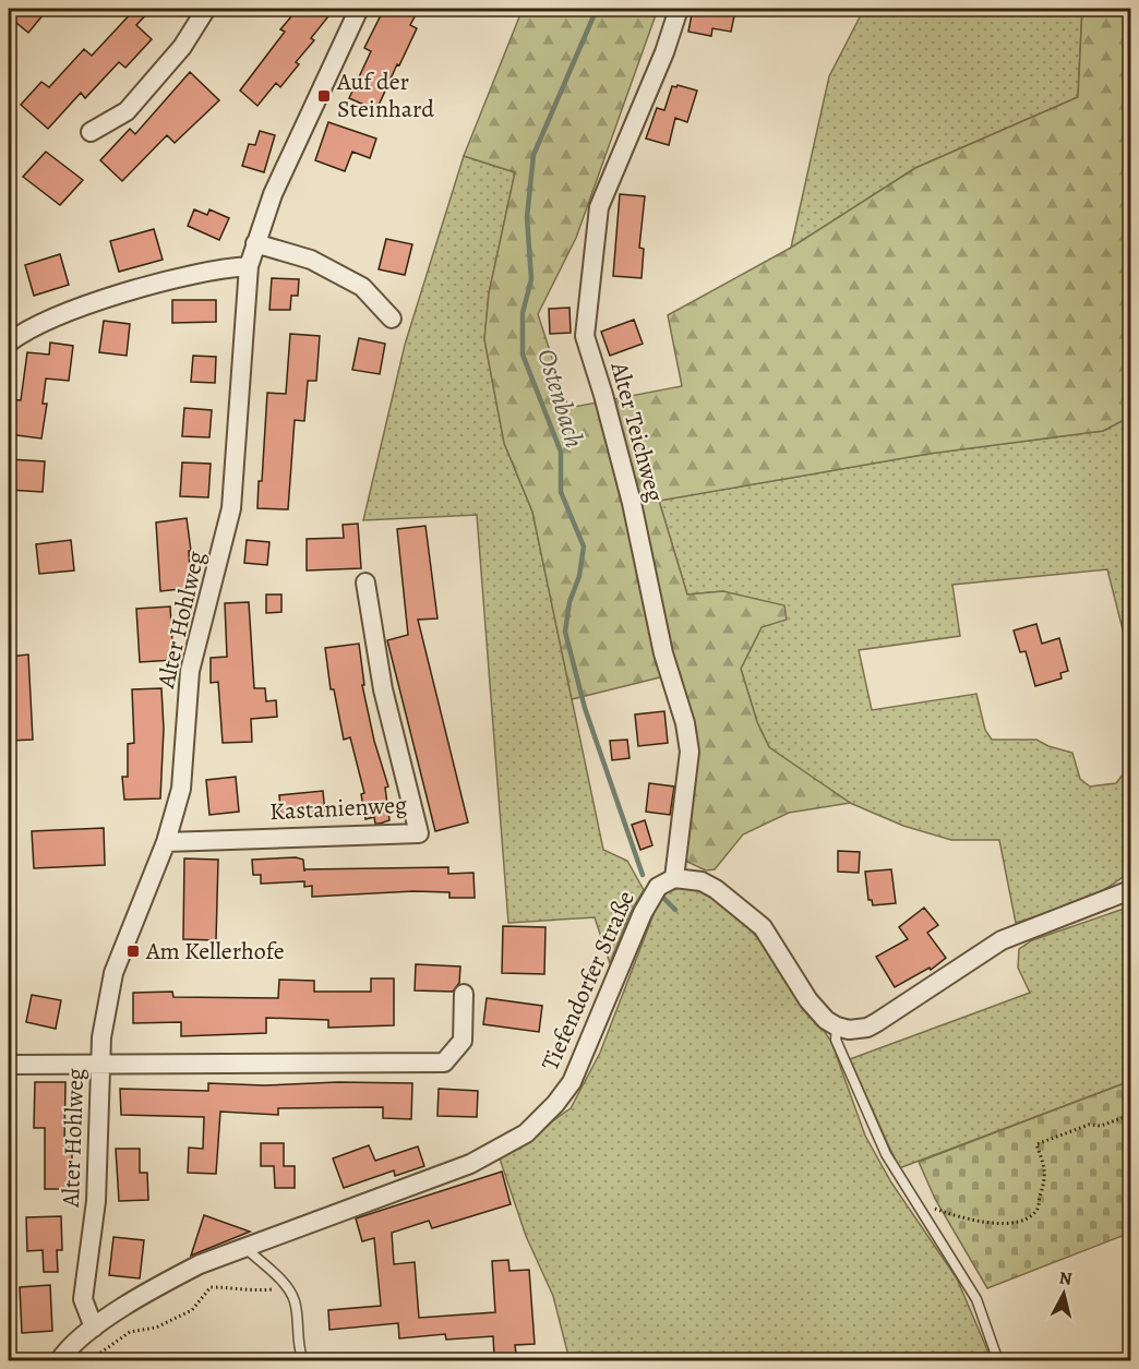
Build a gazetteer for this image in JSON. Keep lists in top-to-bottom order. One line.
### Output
{"streets":{"street":["Alter Teichweg","Alter Hohlweg","Kastanienweg","Tiefendorfer Straße"]},"crossings":[["Alter Teichweg","Tiefendorfer Straße"],["Alter Hohlweg","Kastanienweg"],["Alter Hohlweg","Tiefendorfer Straße"]],"water":["Ostenbach"],"places":{"transit":["Auf der Steinhard","Am Kellerhofe"]},"north":"top"}
